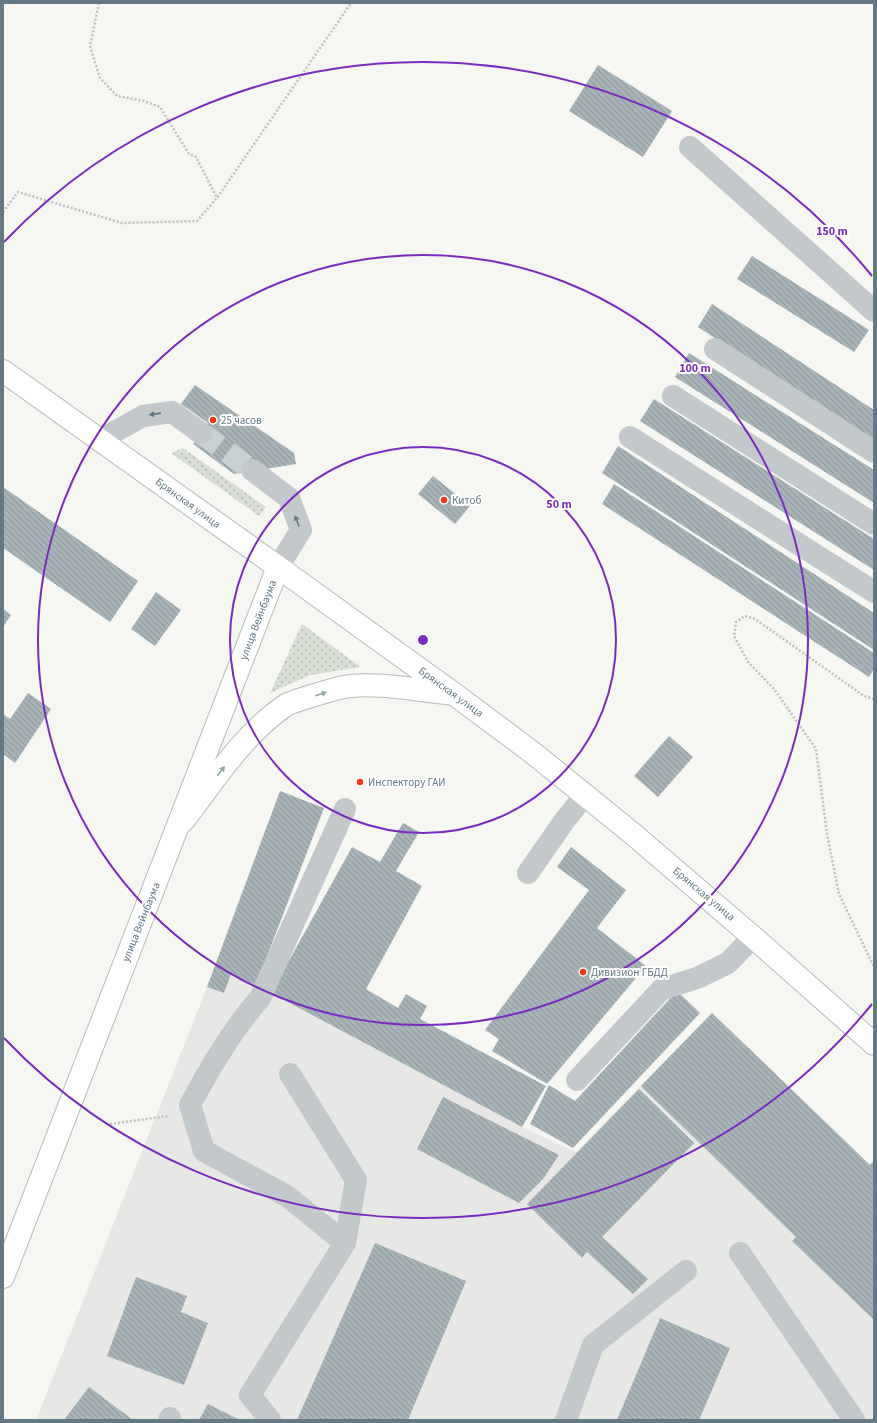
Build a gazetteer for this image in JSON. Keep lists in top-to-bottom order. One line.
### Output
{"streets":{"main road":["Брянская улица","улица Вейнбаума"]},"crossings":[["Брянская улица","улица Вейнбаума"]],"places":["25 часов","Китоб","Инспектору ГАИ","Дивизион ГБДД"],"rings":["150 m","100 m","50 m"]}
